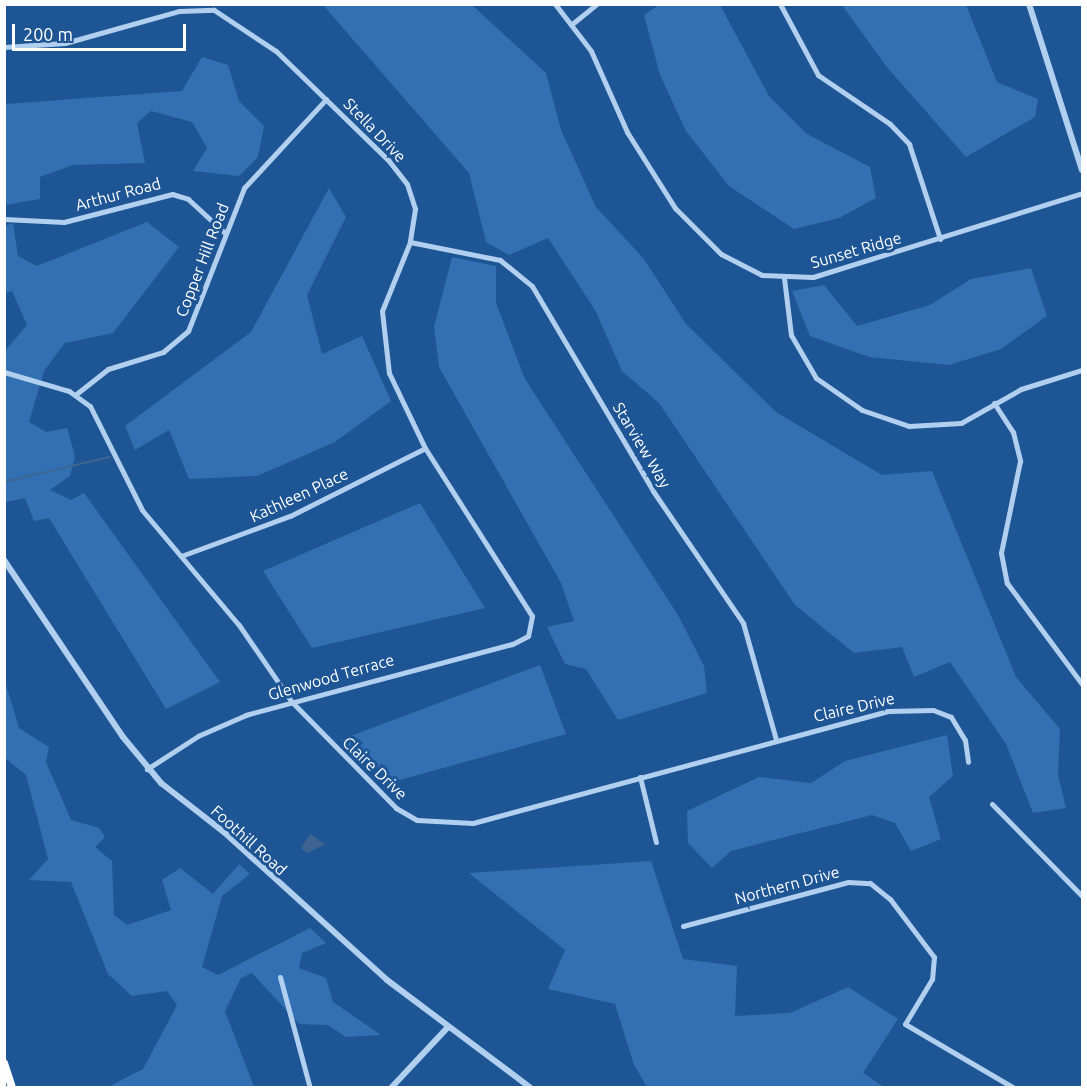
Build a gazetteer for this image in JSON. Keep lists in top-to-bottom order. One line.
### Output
{"streets":{"street":["Stella Drive","Arthur Road","Sunset Ridge","Copper Hill Road","Starview Way","Kathleen Place","Glenwood Terrace","Claire Drive","Foothill Road","Northern Drive"]},"crossings":[["Stella Drive","Copper Hill Road"],["Stella Drive","Starview Way"],["Stella Drive","Kathleen Place"],["Stella Drive","Glenwood Terrace"],["Arthur Road","Copper Hill Road"],["Copper Hill Road","Claire Drive"],["Starview Way","Claire Drive"],["Kathleen Place","Claire Drive"],["Glenwood Terrace","Claire Drive"],["Glenwood Terrace","Foothill Road"]],"scale_bar":"200 m"}
